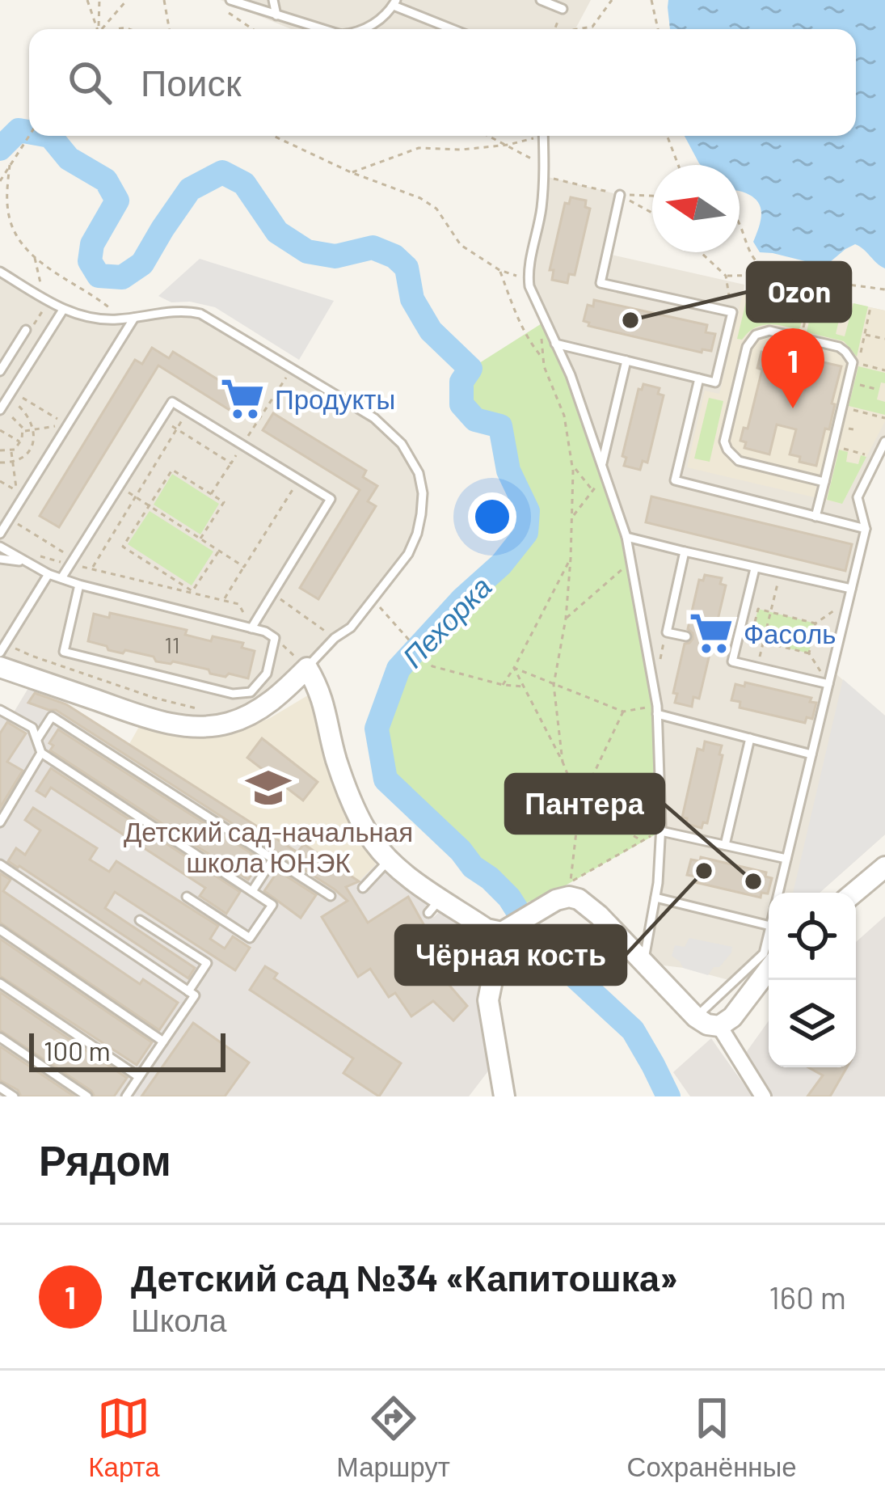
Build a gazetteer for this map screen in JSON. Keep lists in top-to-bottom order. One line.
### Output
{"water":["Пехорка"],"places":{"other":["Ozon","Чёрная кость","Пантера"],"supermarket":["Продукты","Фасоль"],"school or university":["Детский сад-начальная школа ЮНЭК"]},"house_numbers":["11"],"scale_bar":"100 m","north":"left","page":{"search":"Поиск","pins":"1","scale":"100 m","heading":"Рядом","list":[{"mark":"1","name":"Детский сад №34 «Капитошка»","note":"Школа","value":"160 m"}],"nav":["Карта","Маршрут","Сохранённые"]}}
